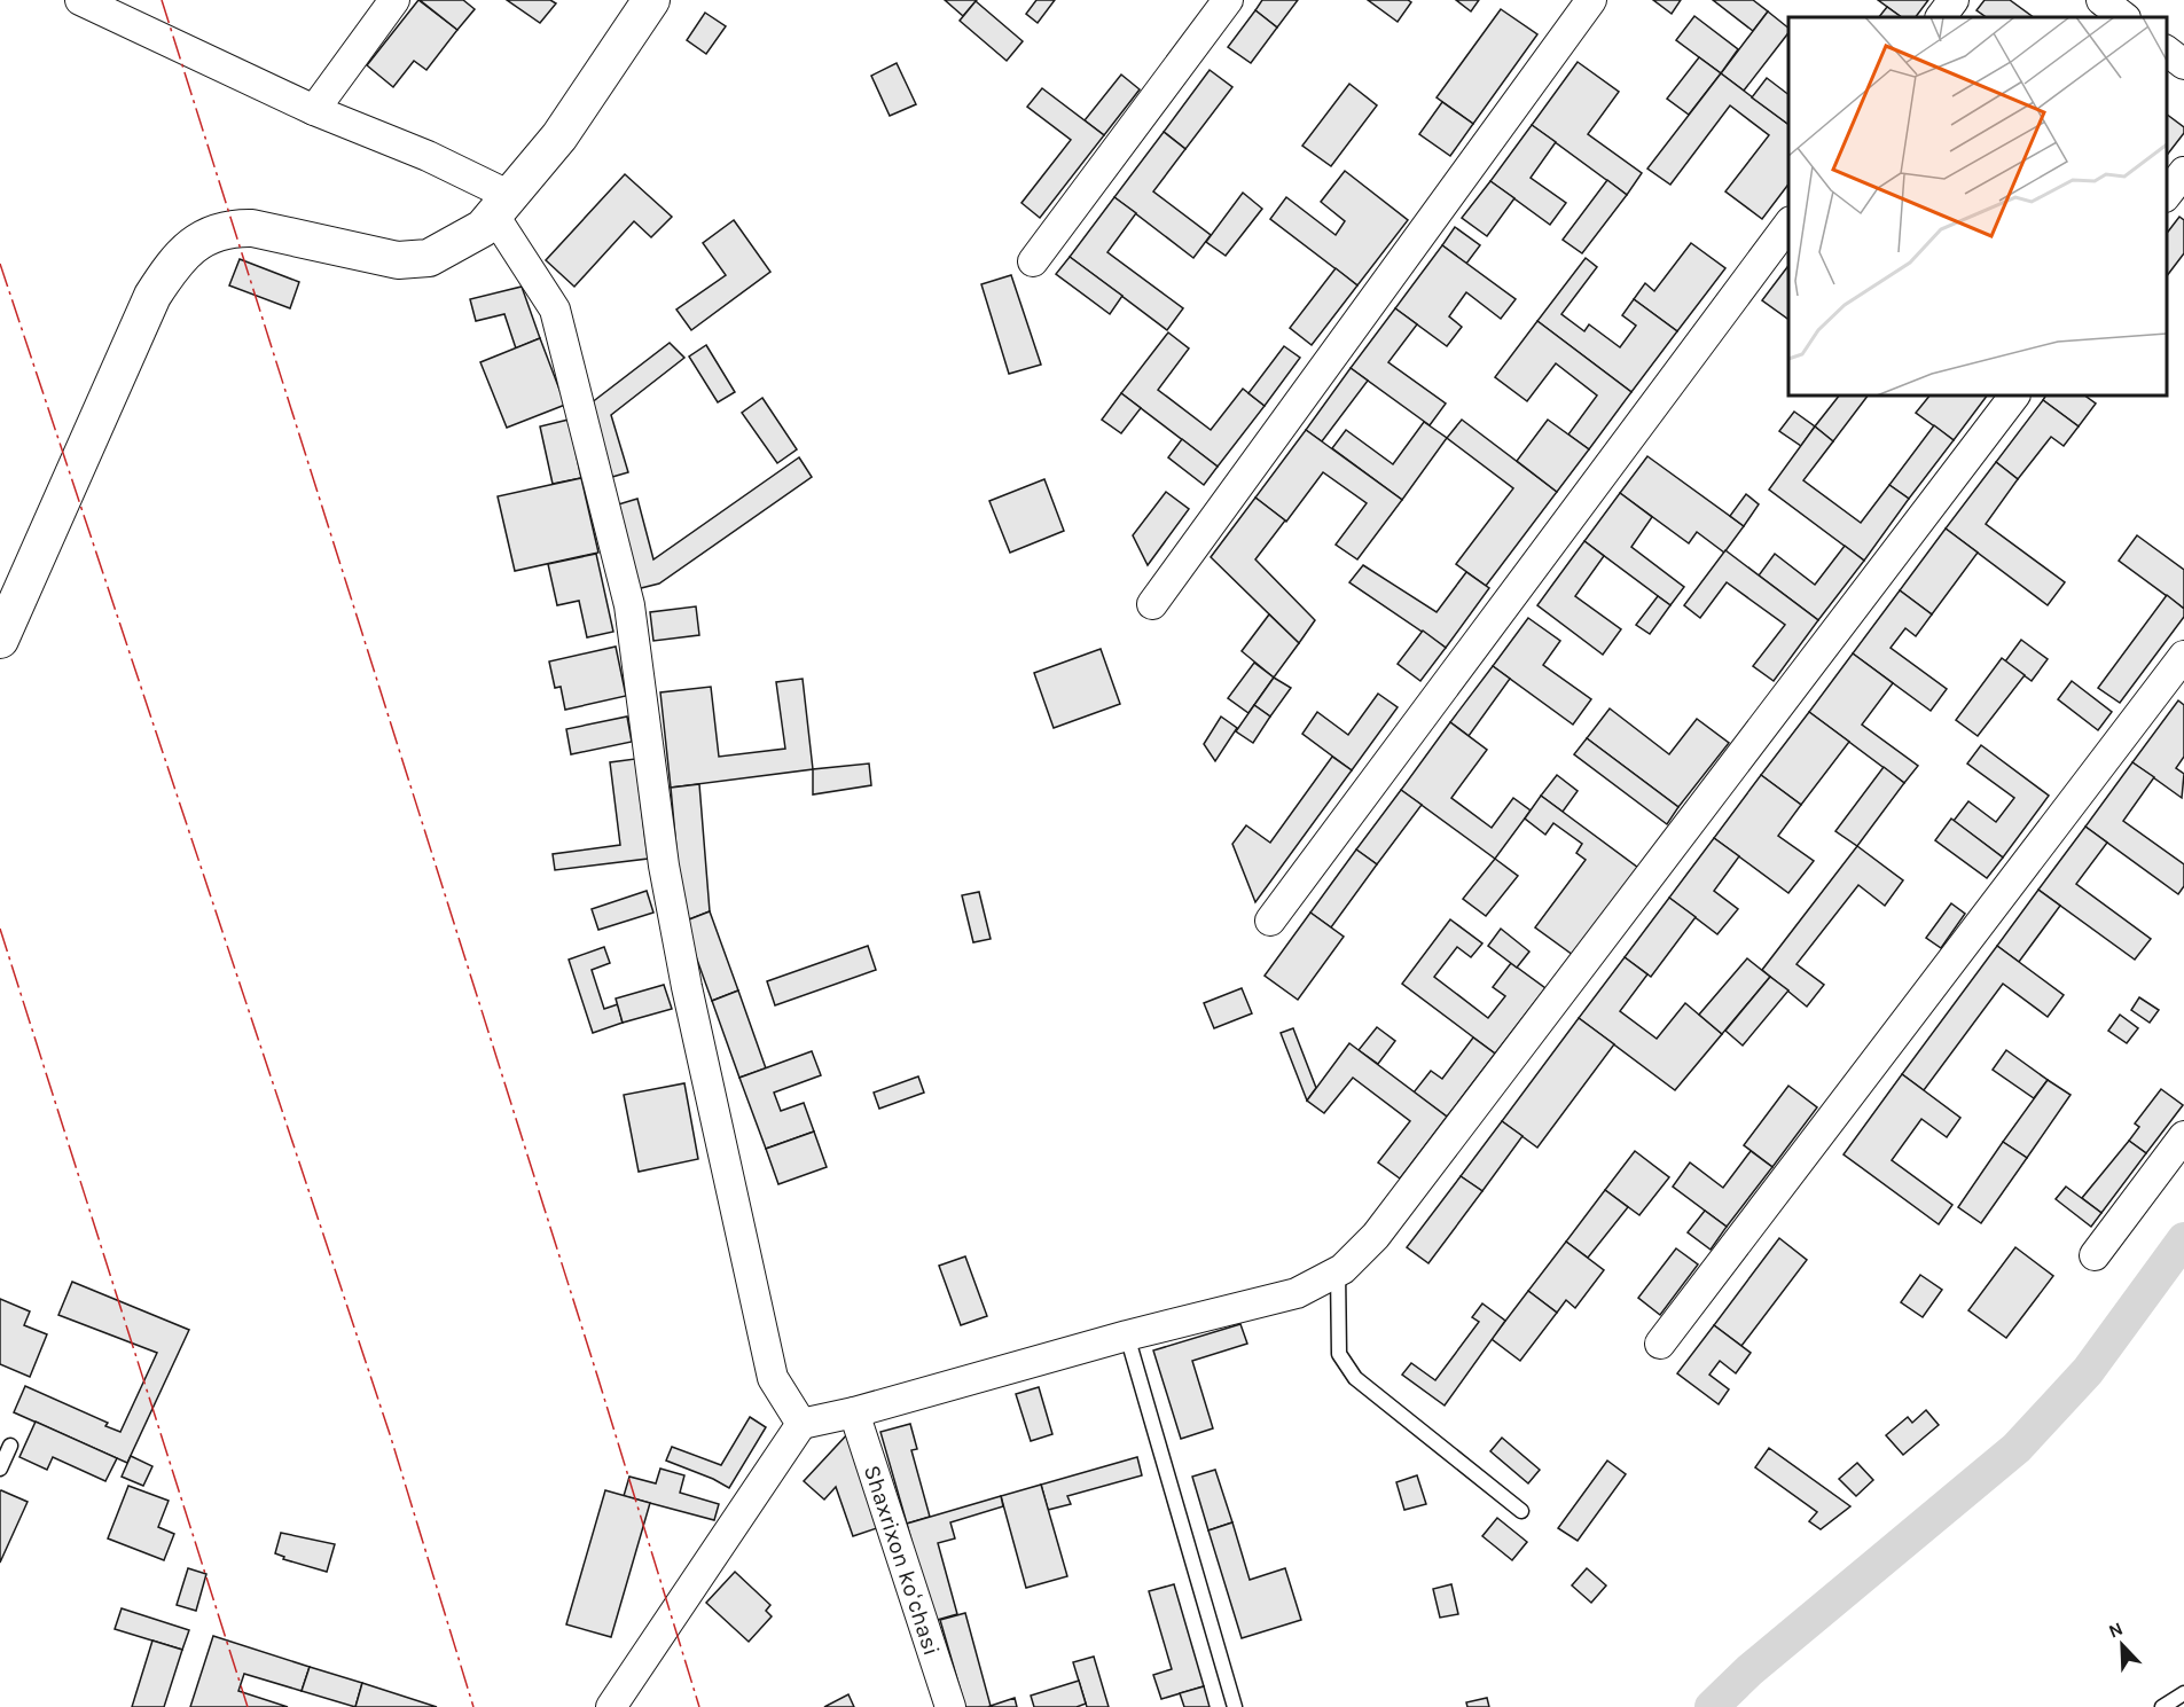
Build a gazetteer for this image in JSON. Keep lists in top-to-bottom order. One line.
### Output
{"streets":{"street":["Shaxrixon koʻchasi"]},"north":"top left"}
